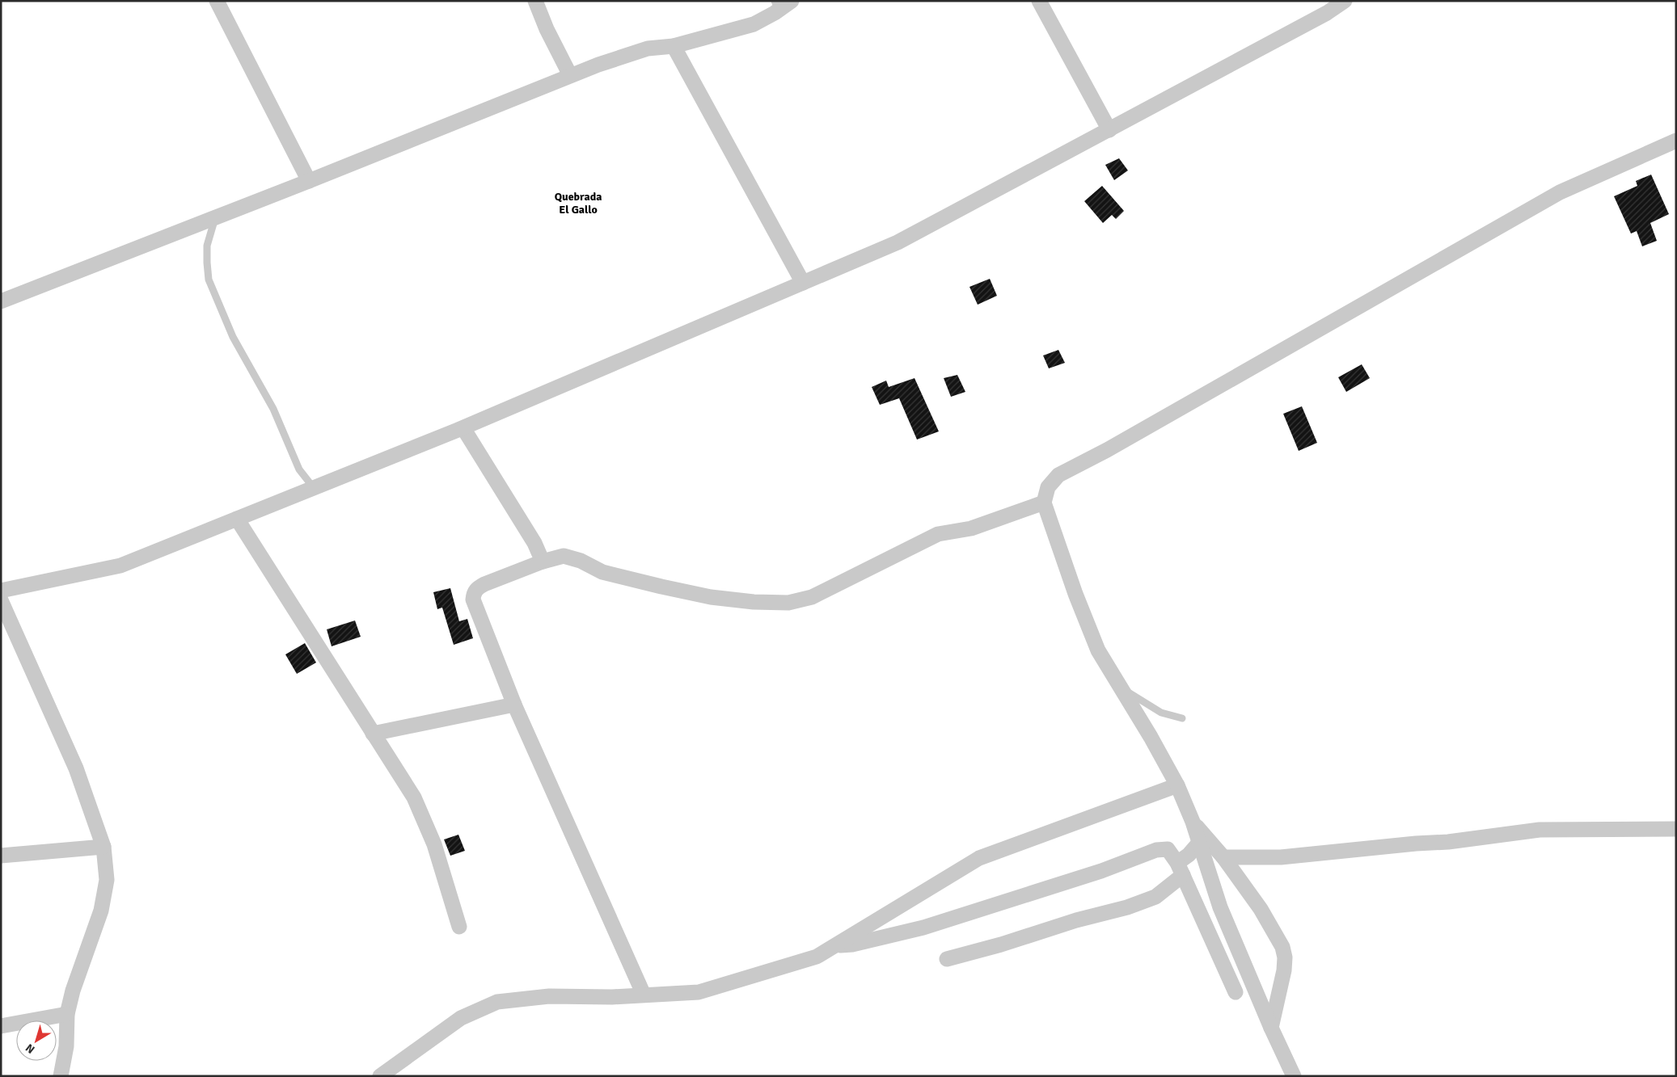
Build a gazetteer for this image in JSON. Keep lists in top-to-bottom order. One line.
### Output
{"districts":["Quebrada El Gallo"],"north":"bottom left"}
